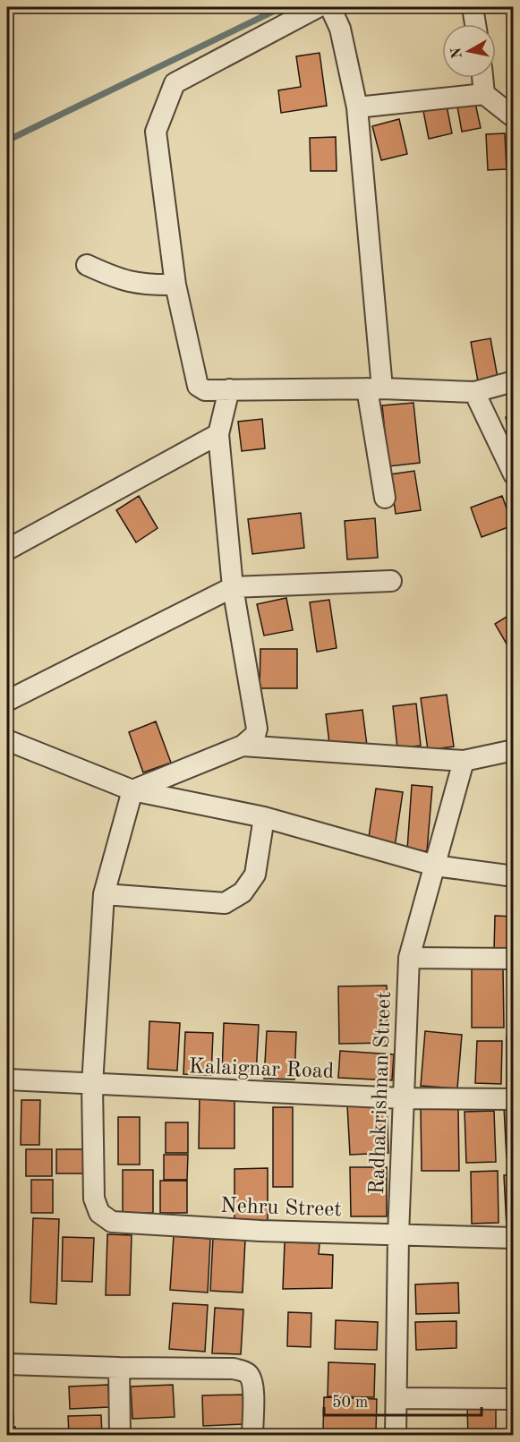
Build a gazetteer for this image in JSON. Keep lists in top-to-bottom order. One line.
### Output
{"streets":{"street":["Kalaignar Road","Radhakrishnan Street","Nehru Street"]},"crossings":[["Kalaignar Road","Radhakrishnan Street"],["Kalaignar Road","Nehru Street"],["Radhakrishnan Street","Nehru Street"]],"scale_bar":"50 m","north":"left"}
